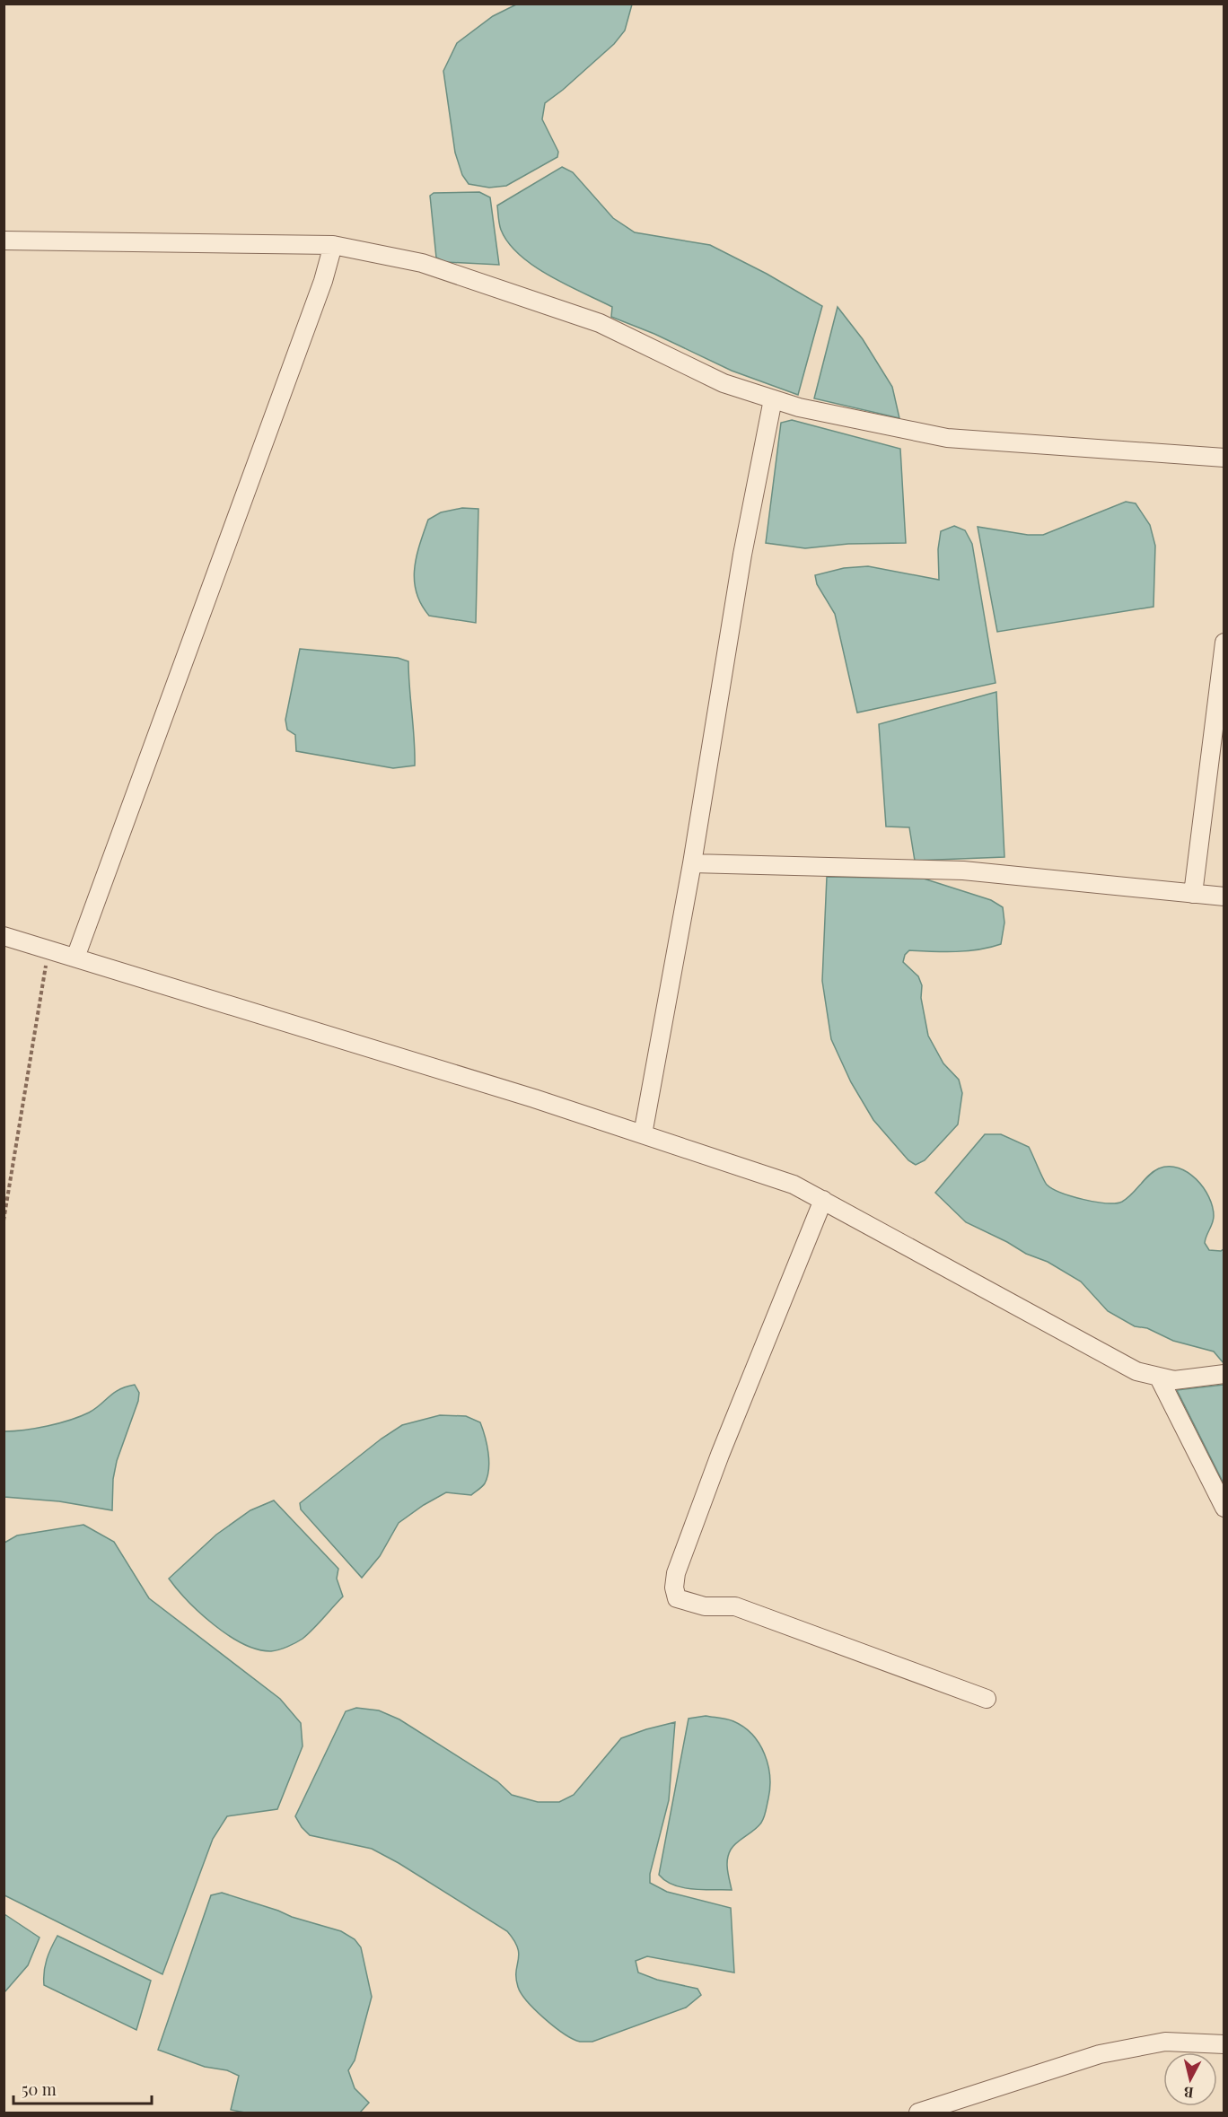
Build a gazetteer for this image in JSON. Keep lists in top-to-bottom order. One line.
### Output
{"scale_bar":"50 m","north":"bottom"}
